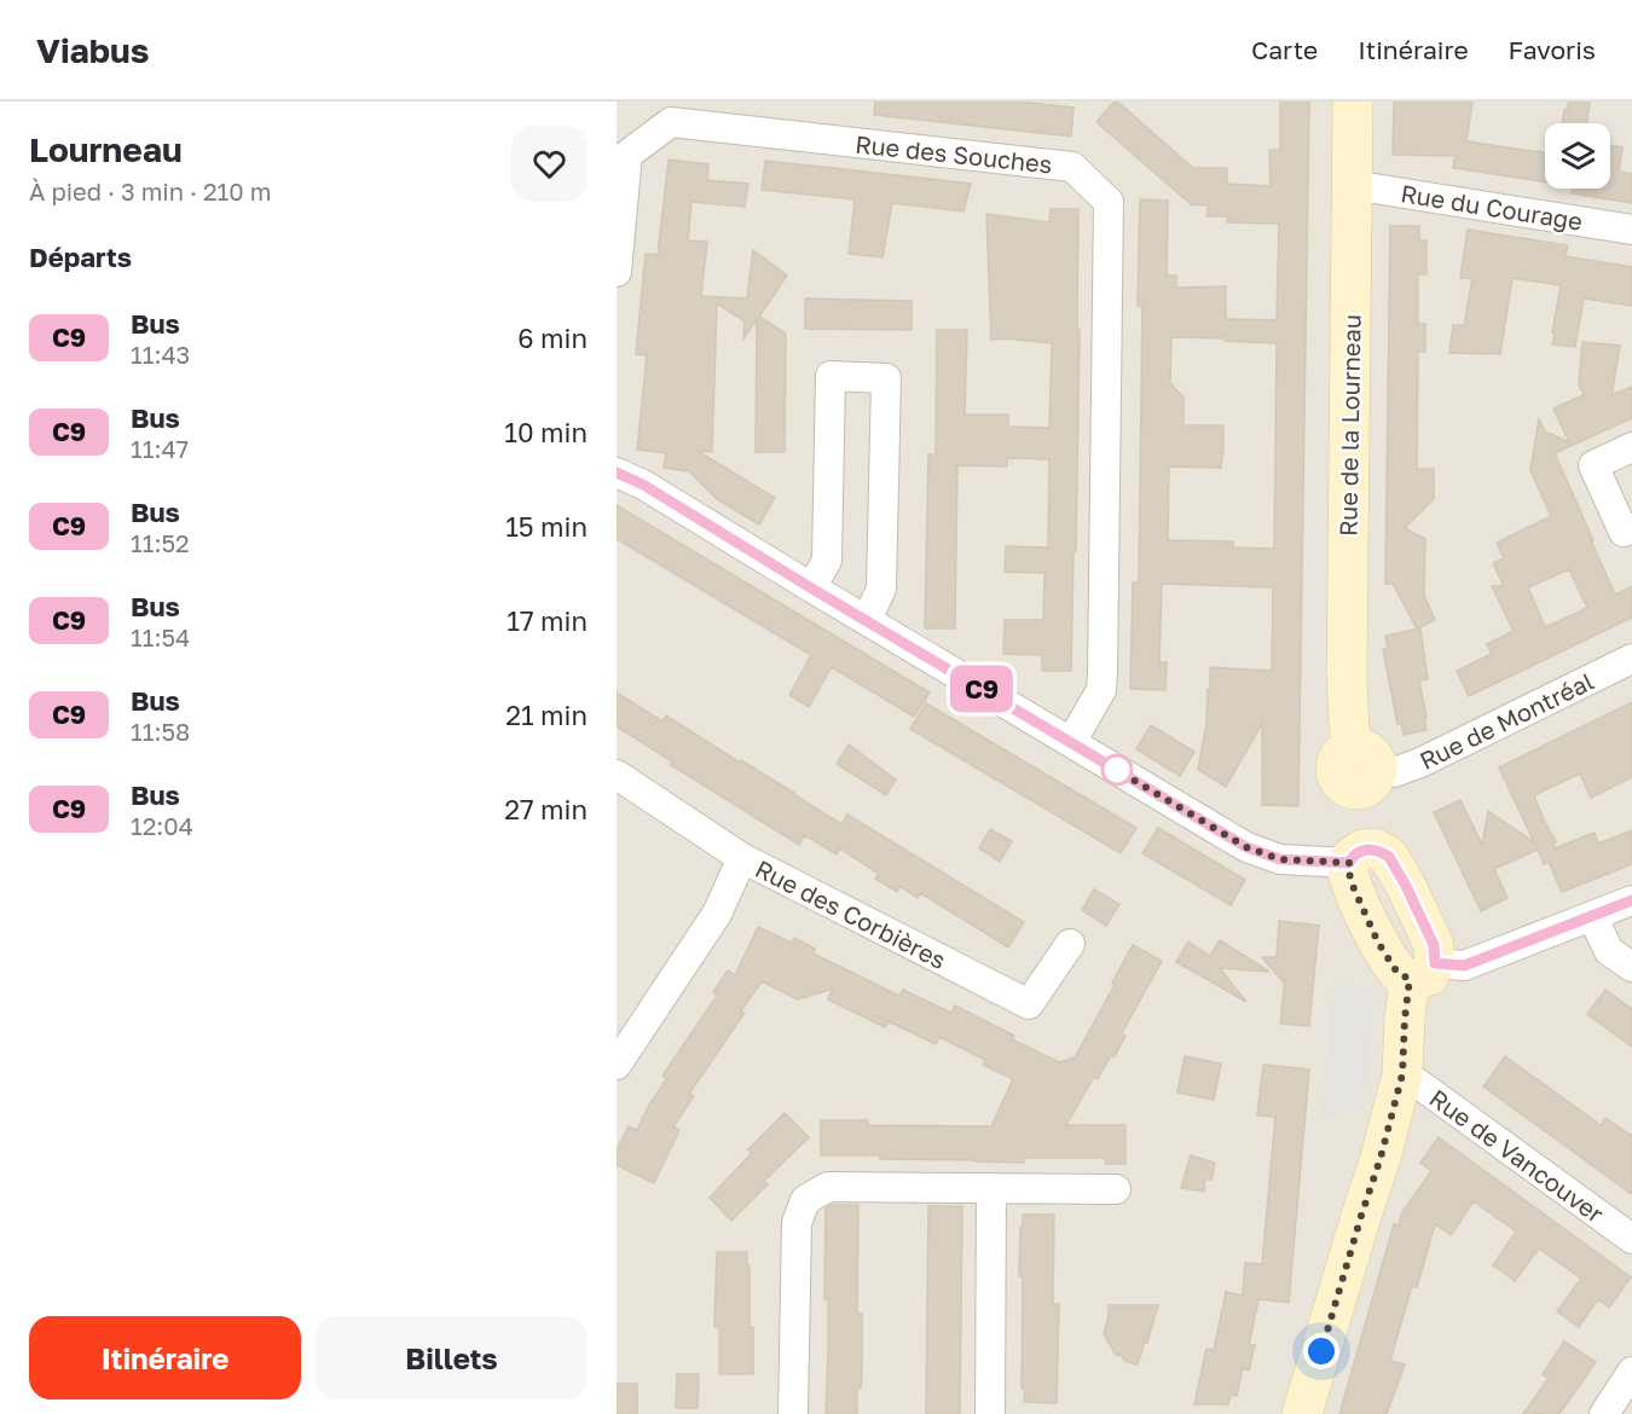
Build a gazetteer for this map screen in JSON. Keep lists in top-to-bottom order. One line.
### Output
{"streets":{"street":["Rue des Souches","Rue du Courage","Rue de la Lourneau","Rue de Montréal","Rue des Corbières","Rue de Vancouver"]},"crossings":[["Rue du Courage","Rue de la Lourneau"],["Rue de la Lourneau","Rue de Montréal"]],"lines":["bus line C9"],"page":{"header":"Viabus","nav":["Carte","Itinéraire","Favoris"],"heading":[["Lourneau","À pied · 3 min · 210 m"],"Départs"],"on_map":"C9","list":[{"mark":"C9","name":"Bus","note":"11:43","value":"6 min"},{"mark":"C9","name":"Bus","note":"11:47","value":"10 min"},{"mark":"C9","name":"Bus","note":"11:52","value":"15 min"},{"mark":"C9","name":"Bus","note":"11:54","value":"17 min"},{"mark":"C9","name":"Bus","note":"11:58","value":"21 min"},{"mark":"C9","name":"Bus","note":"12:04","value":"27 min"}],"buttons":["Itinéraire","Billets"]}}
